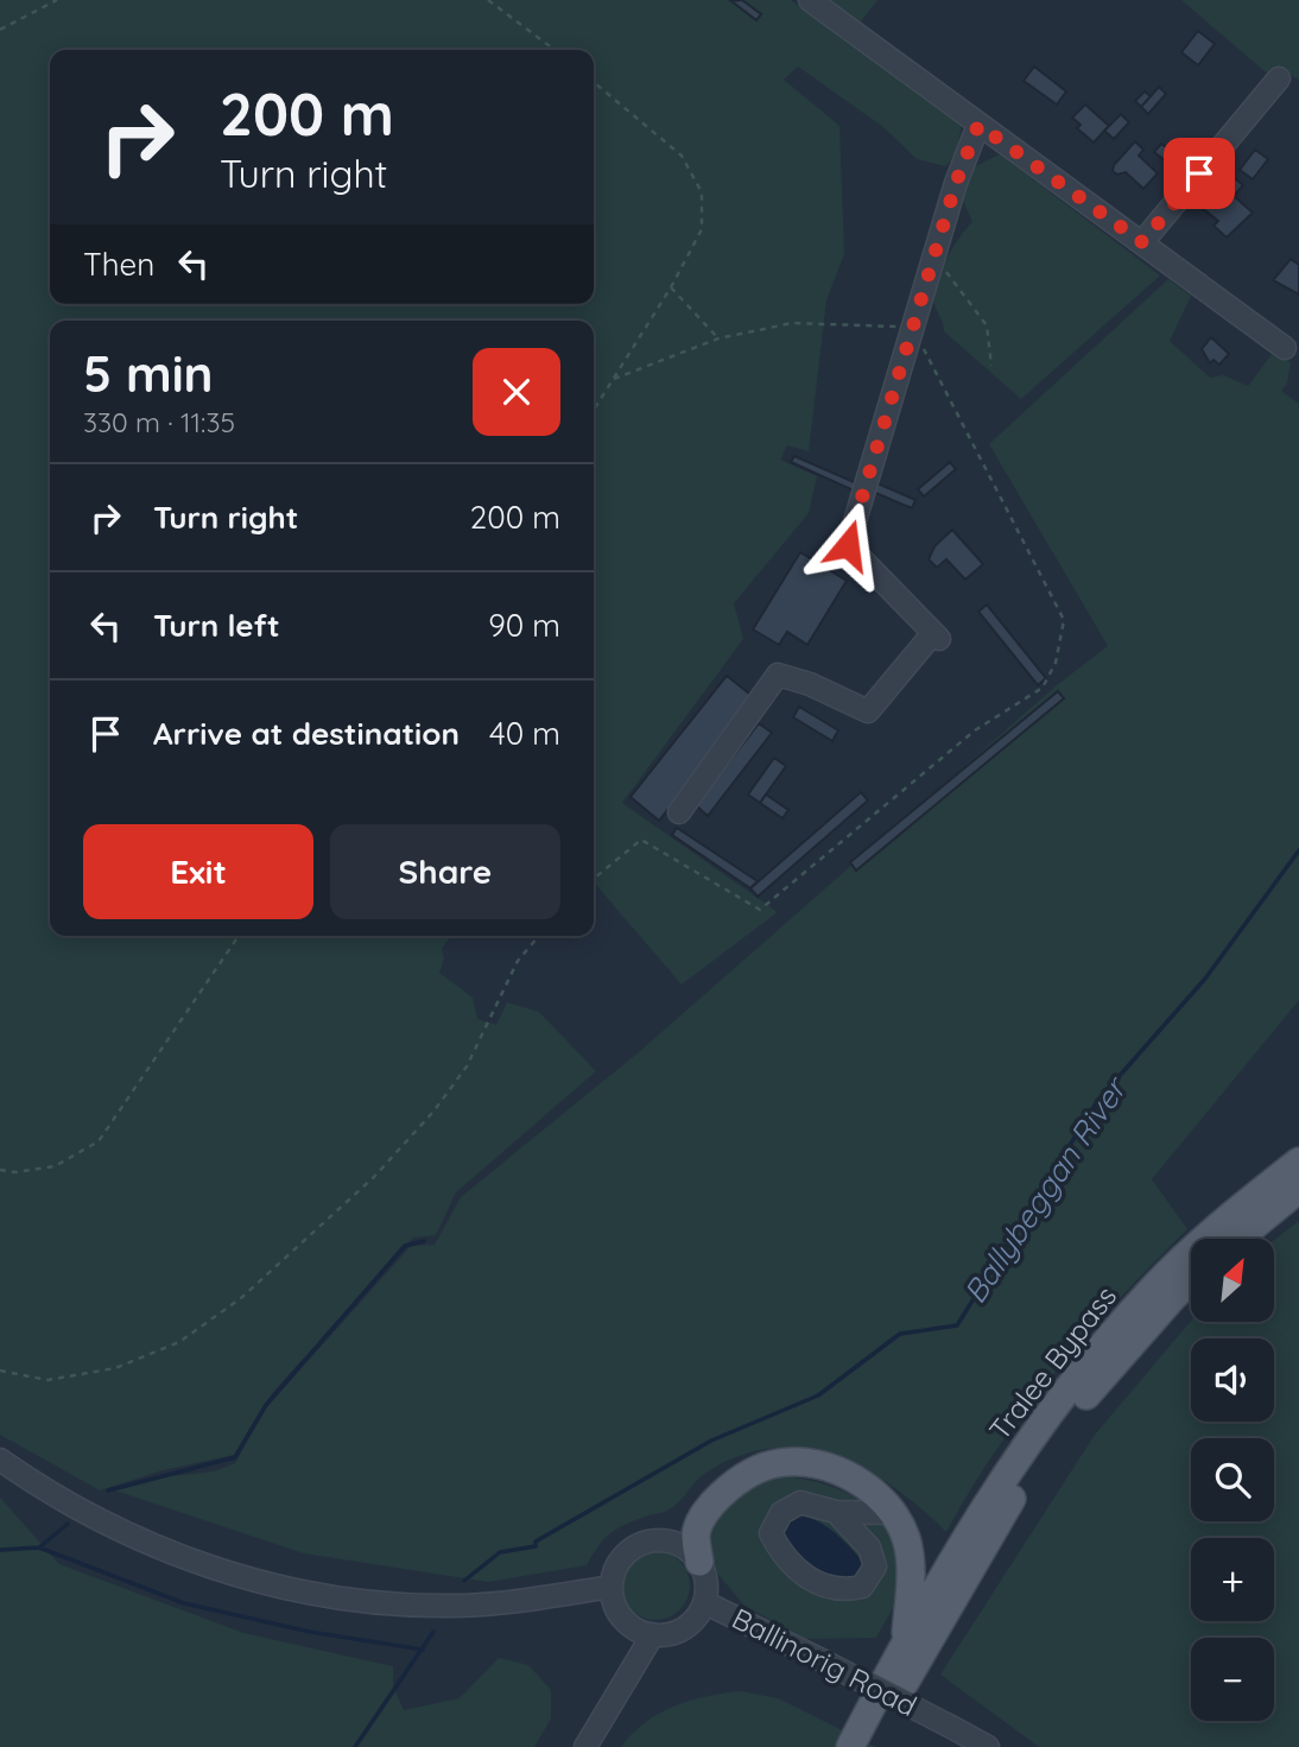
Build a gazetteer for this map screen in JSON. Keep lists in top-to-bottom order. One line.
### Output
{"streets":{"main road":["Tralee Bypass"],"street":["Ballinorig Road"]},"water":["Ballybeggan River"],"north":"top right","page":{"turn":["200 m","Turn right"],"then":"Then","heading":["5 min","330 m · 11:35"],"list":[{"name":"Turn right","value":"200 m"},{"name":"Turn left","value":"90 m"},{"name":"Arrive at destination","value":"40 m"}],"buttons":["Exit","Share"],"map_buttons":["+","−"]}}
